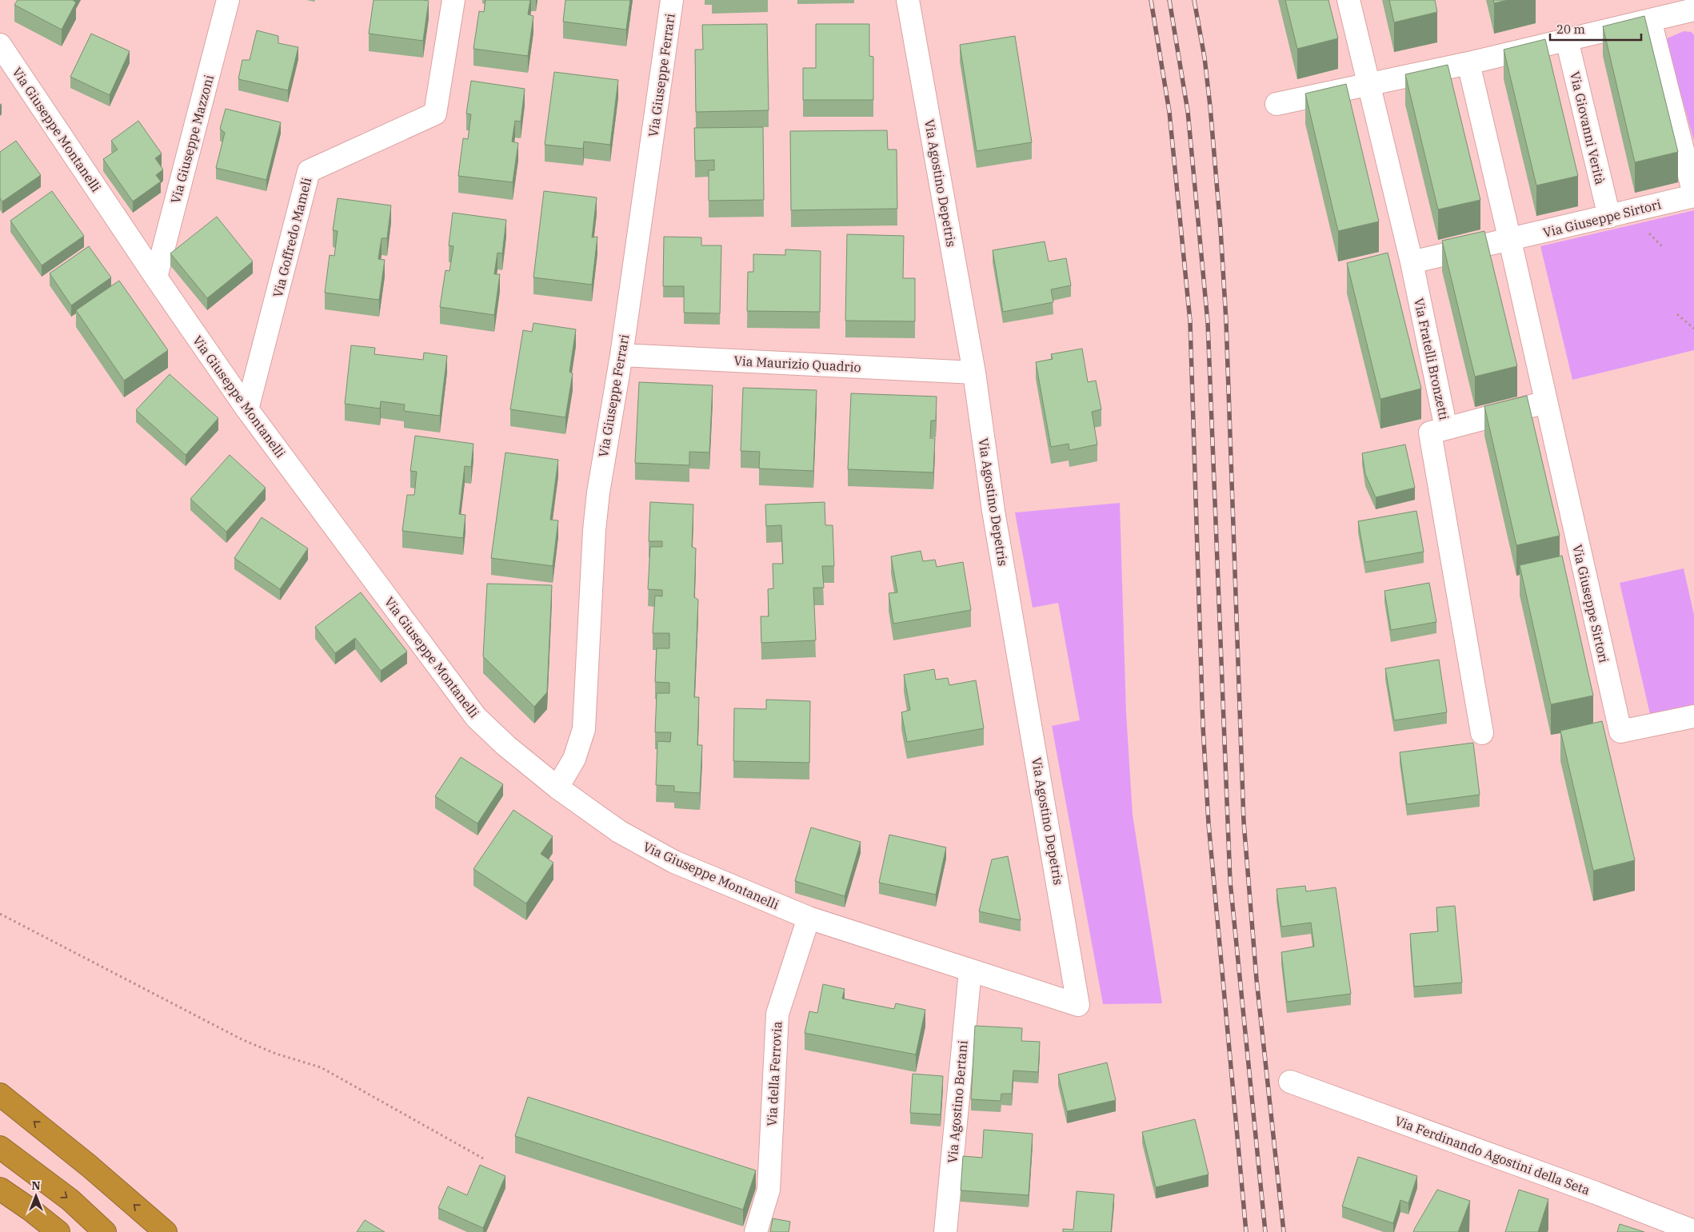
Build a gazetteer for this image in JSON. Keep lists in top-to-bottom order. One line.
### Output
{"streets":{"street":["Via Giuseppe Ferrari","Via Giovanni Verità","Via Giuseppe Montanelli","Via Giuseppe Mazzoni","Via Agostino Depetris","Via Giuseppe Sirtori","Via Goffredo Mameli","Via Fratelli Bronzetti","Via Maurizio Quadrio","Via della Ferrovia","Via Agostino Bertani","Via Ferdinando Agostini della Seta"]},"crossings":[["Via Giuseppe Ferrari","Via Giuseppe Montanelli"],["Via Giuseppe Ferrari","Via Maurizio Quadrio"],["Via Giovanni Verità","Via Giuseppe Sirtori"],["Via Giuseppe Montanelli","Via Giuseppe Mazzoni"],["Via Giuseppe Montanelli","Via Agostino Depetris"],["Via Giuseppe Montanelli","Via Goffredo Mameli"],["Via Giuseppe Montanelli","Via della Ferrovia"],["Via Giuseppe Montanelli","Via Agostino Bertani"],["Via Agostino Depetris","Via Maurizio Quadrio"],["Via Giuseppe Sirtori","Via Fratelli Bronzetti"]],"scale_bar":"20 m","north":"top"}
